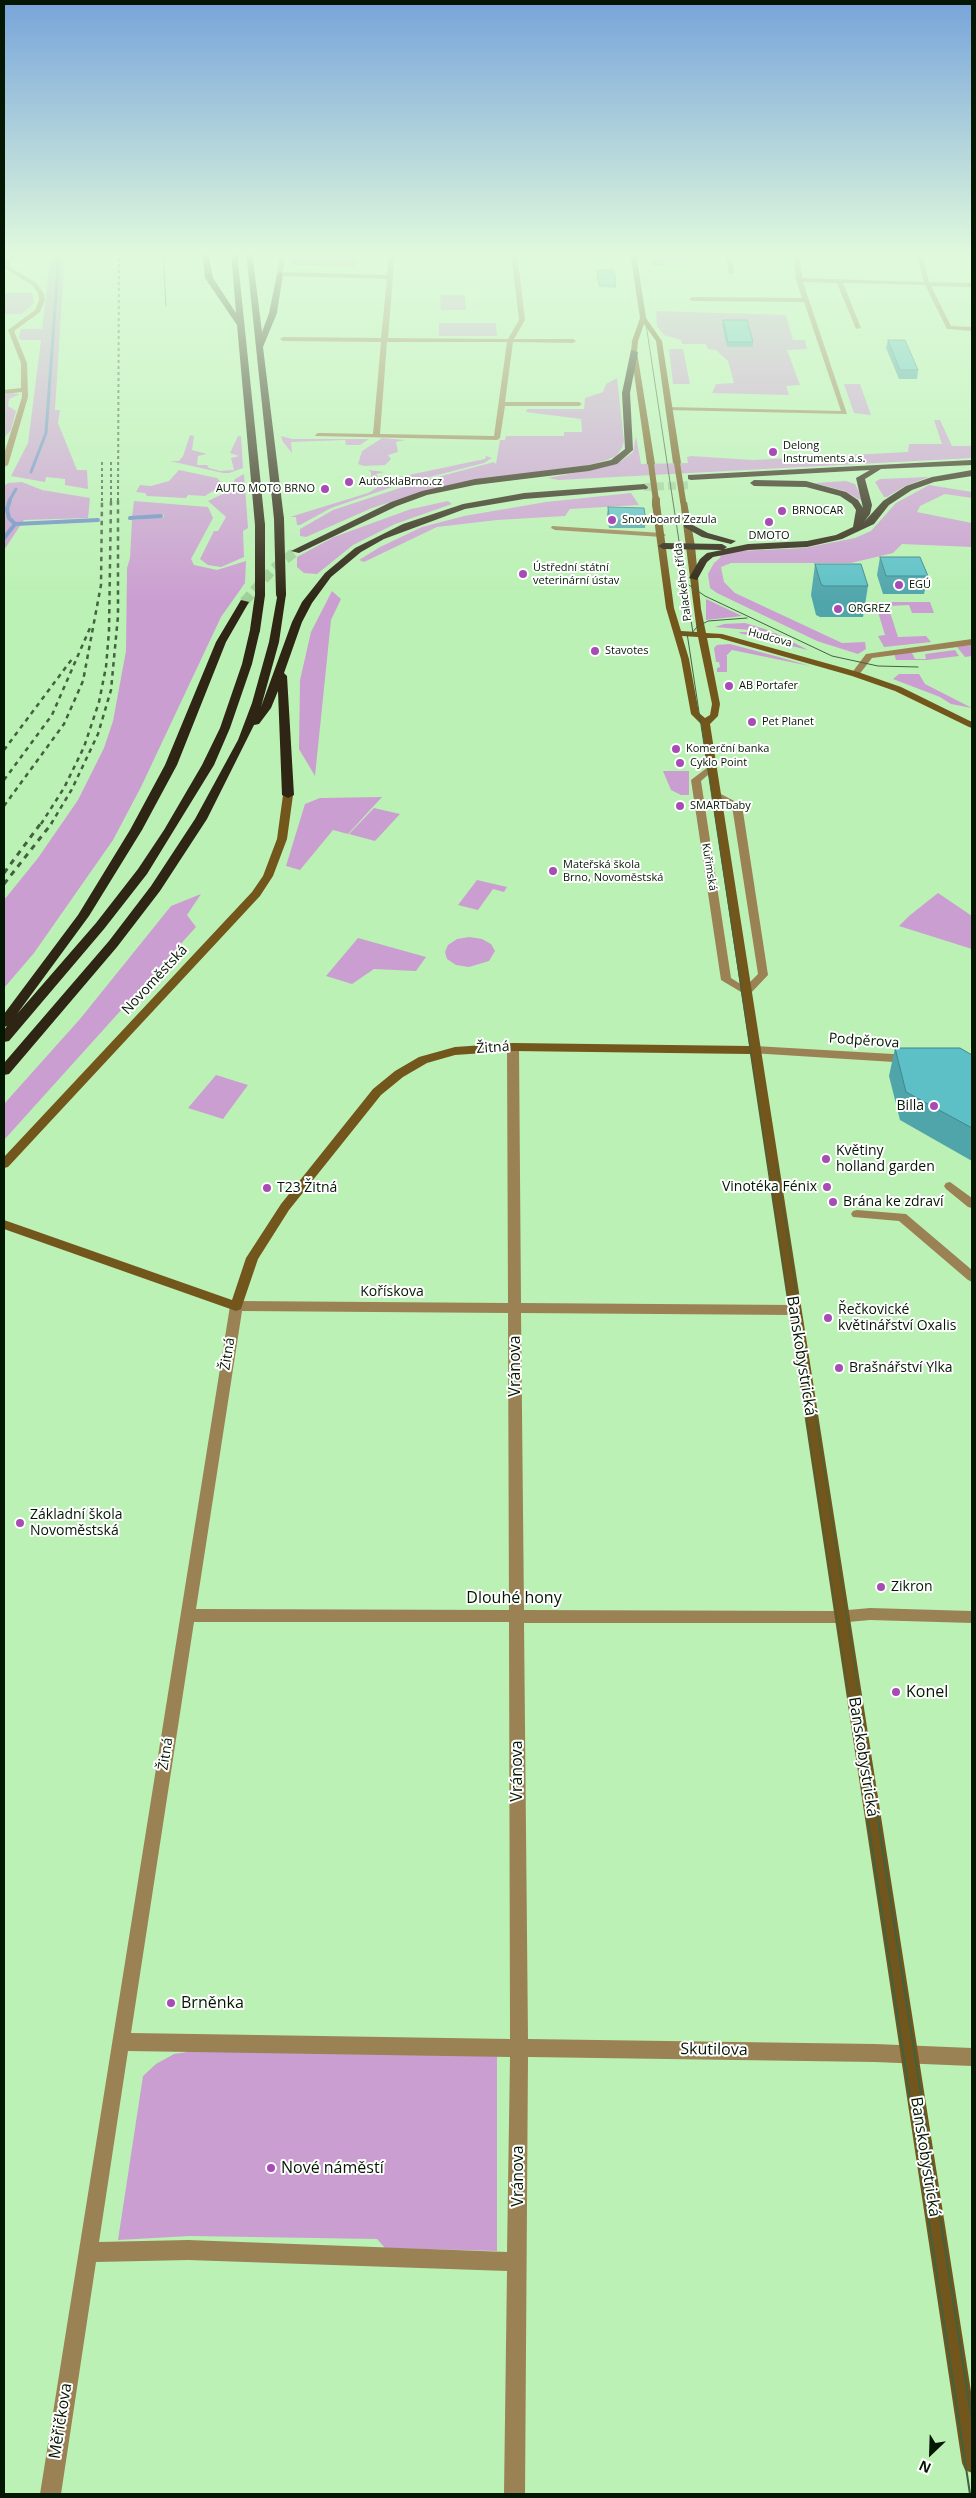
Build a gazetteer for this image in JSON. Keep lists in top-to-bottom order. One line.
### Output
{"streets":{"street":["Palackého třída","Hudcova","Kuřimská","Novoměstská","Podpěrova","Žitná","Kořískova","Banskobystrická","Vránova","Dlouhé hony","Skutilova","Měřičkova"]},"crossings":[["Palackého třída","Hudcova"],["Palackého třída","Kuřimská"],["Kuřimská","Podpěrova"],["Kuřimská","Žitná"],["Kuřimská","Banskobystrická"],["Podpěrova","Žitná"],["Podpěrova","Banskobystrická"],["Žitná","Kořískova"],["Žitná","Banskobystrická"],["Žitná","Vránova"],["Žitná","Dlouhé hony"],["Kořískova","Banskobystrická"],["Kořískova","Vránova"],["Banskobystrická","Dlouhé hony"],["Banskobystrická","Skutilova"],["Vránova","Dlouhé hony"],["Vránova","Skutilova"]],"places":["Delong Instruments a.s.","AutoSklaBrno.cz","AUTO MOTO BRNO","BRNOCAR","Snowboard Zezula","DMOTO","Ústřední státní veterinární ústav","EGÚ","ORGREZ","Stavotes","AB Portafer","Pet Planet","Komerční banka","Cyklo Point","SMARTbaby","Mateřská škola Brno, Novoměstská","Billa","Květiny holland garden","Vinotéka Fénix","T23 Žitná","Brána ke zdraví","Řečkovické květinářství Oxalis","Brašnářství Ylka","Základní škola Novoměstská","Zikron","Konel","Brněnka","Nové náměstí"],"north":"bottom left"}
